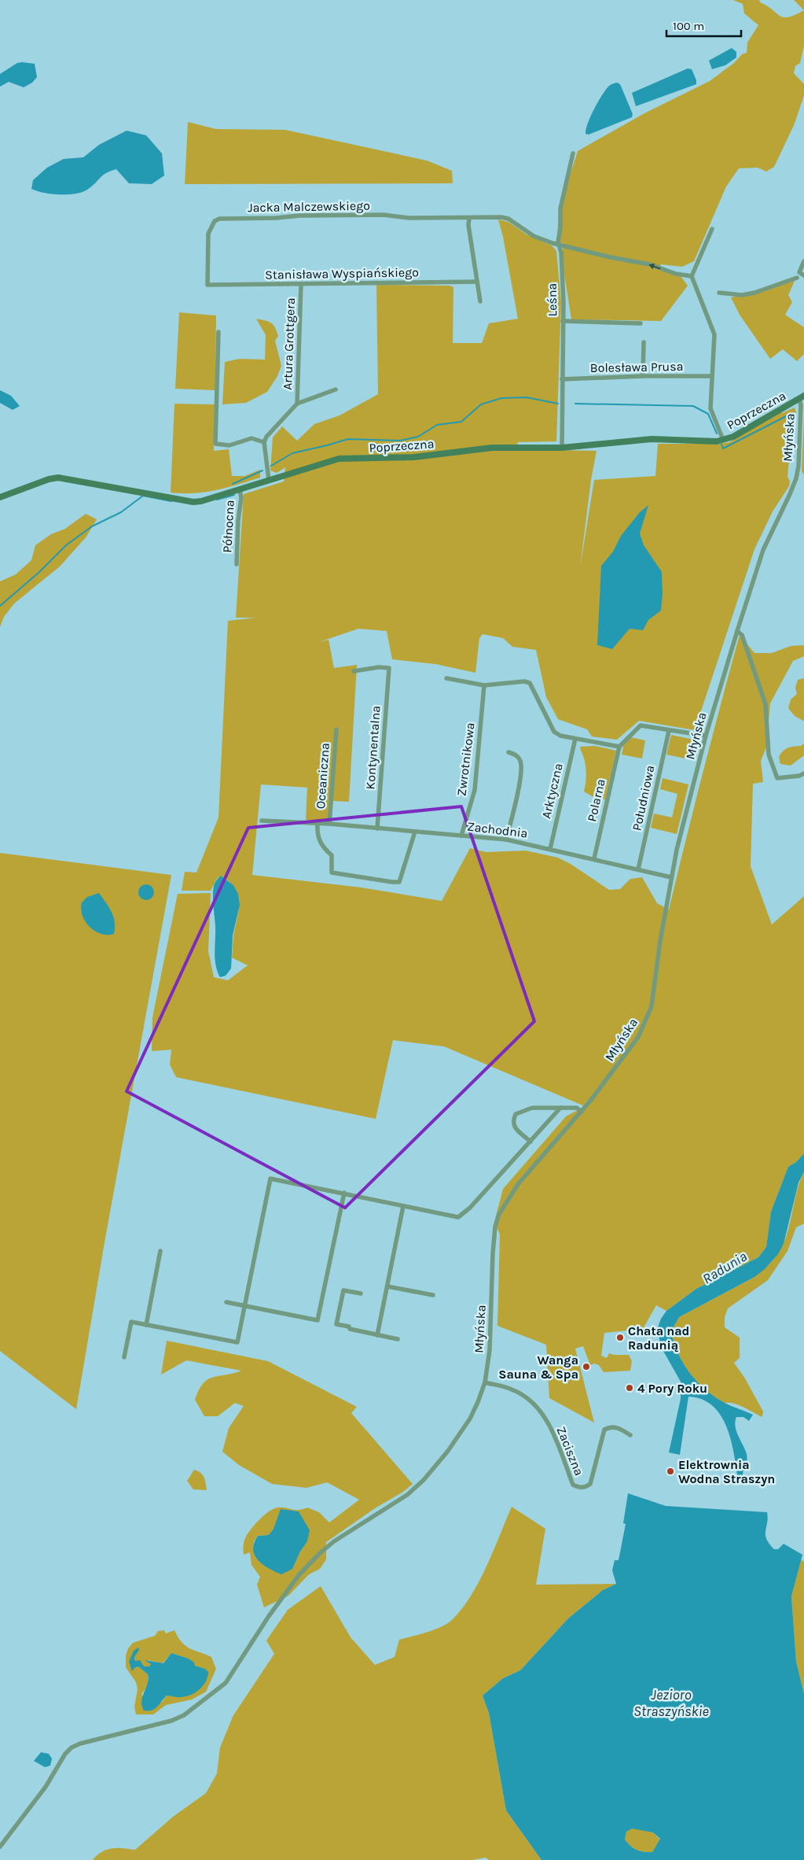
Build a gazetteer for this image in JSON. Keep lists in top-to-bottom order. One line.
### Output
{"streets":{"street":["Jacka Malczewskiego","Stanisława Wyspiańskiego","Leśna","Artura Grottgera","Bolesława Prusa","Poprzeczna","Młyńska","Północna","Kontynentalna","Zwrotnikowa","Oceaniczna","Arktyczna","Południowa","Polarna","Zachodnia","Zaciszna"]},"crossings":[["Jacka Malczewskiego","Stanisława Wyspiańskiego"],["Stanisława Wyspiańskiego","Artura Grottgera"],["Leśna","Bolesława Prusa"],["Leśna","Poprzeczna"],["Poprzeczna","Młyńska"],["Poprzeczna","Północna"],["Młyńska","Zachodnia"],["Młyńska","Zaciszna"],["Kontynentalna","Zachodnia"],["Zwrotnikowa","Zachodnia"],["Oceaniczna","Zachodnia"],["Arktyczna","Zachodnia"],["Południowa","Zachodnia"],["Polarna","Zachodnia"]],"water":["Radunia","Jezioro Straszyńskie"],"places":["Chata nad Radunią","Wanga Sauna & Spa","4 Pory Roku","Elektrownia Wodna Straszyn"],"scale_bar":"100 m"}
